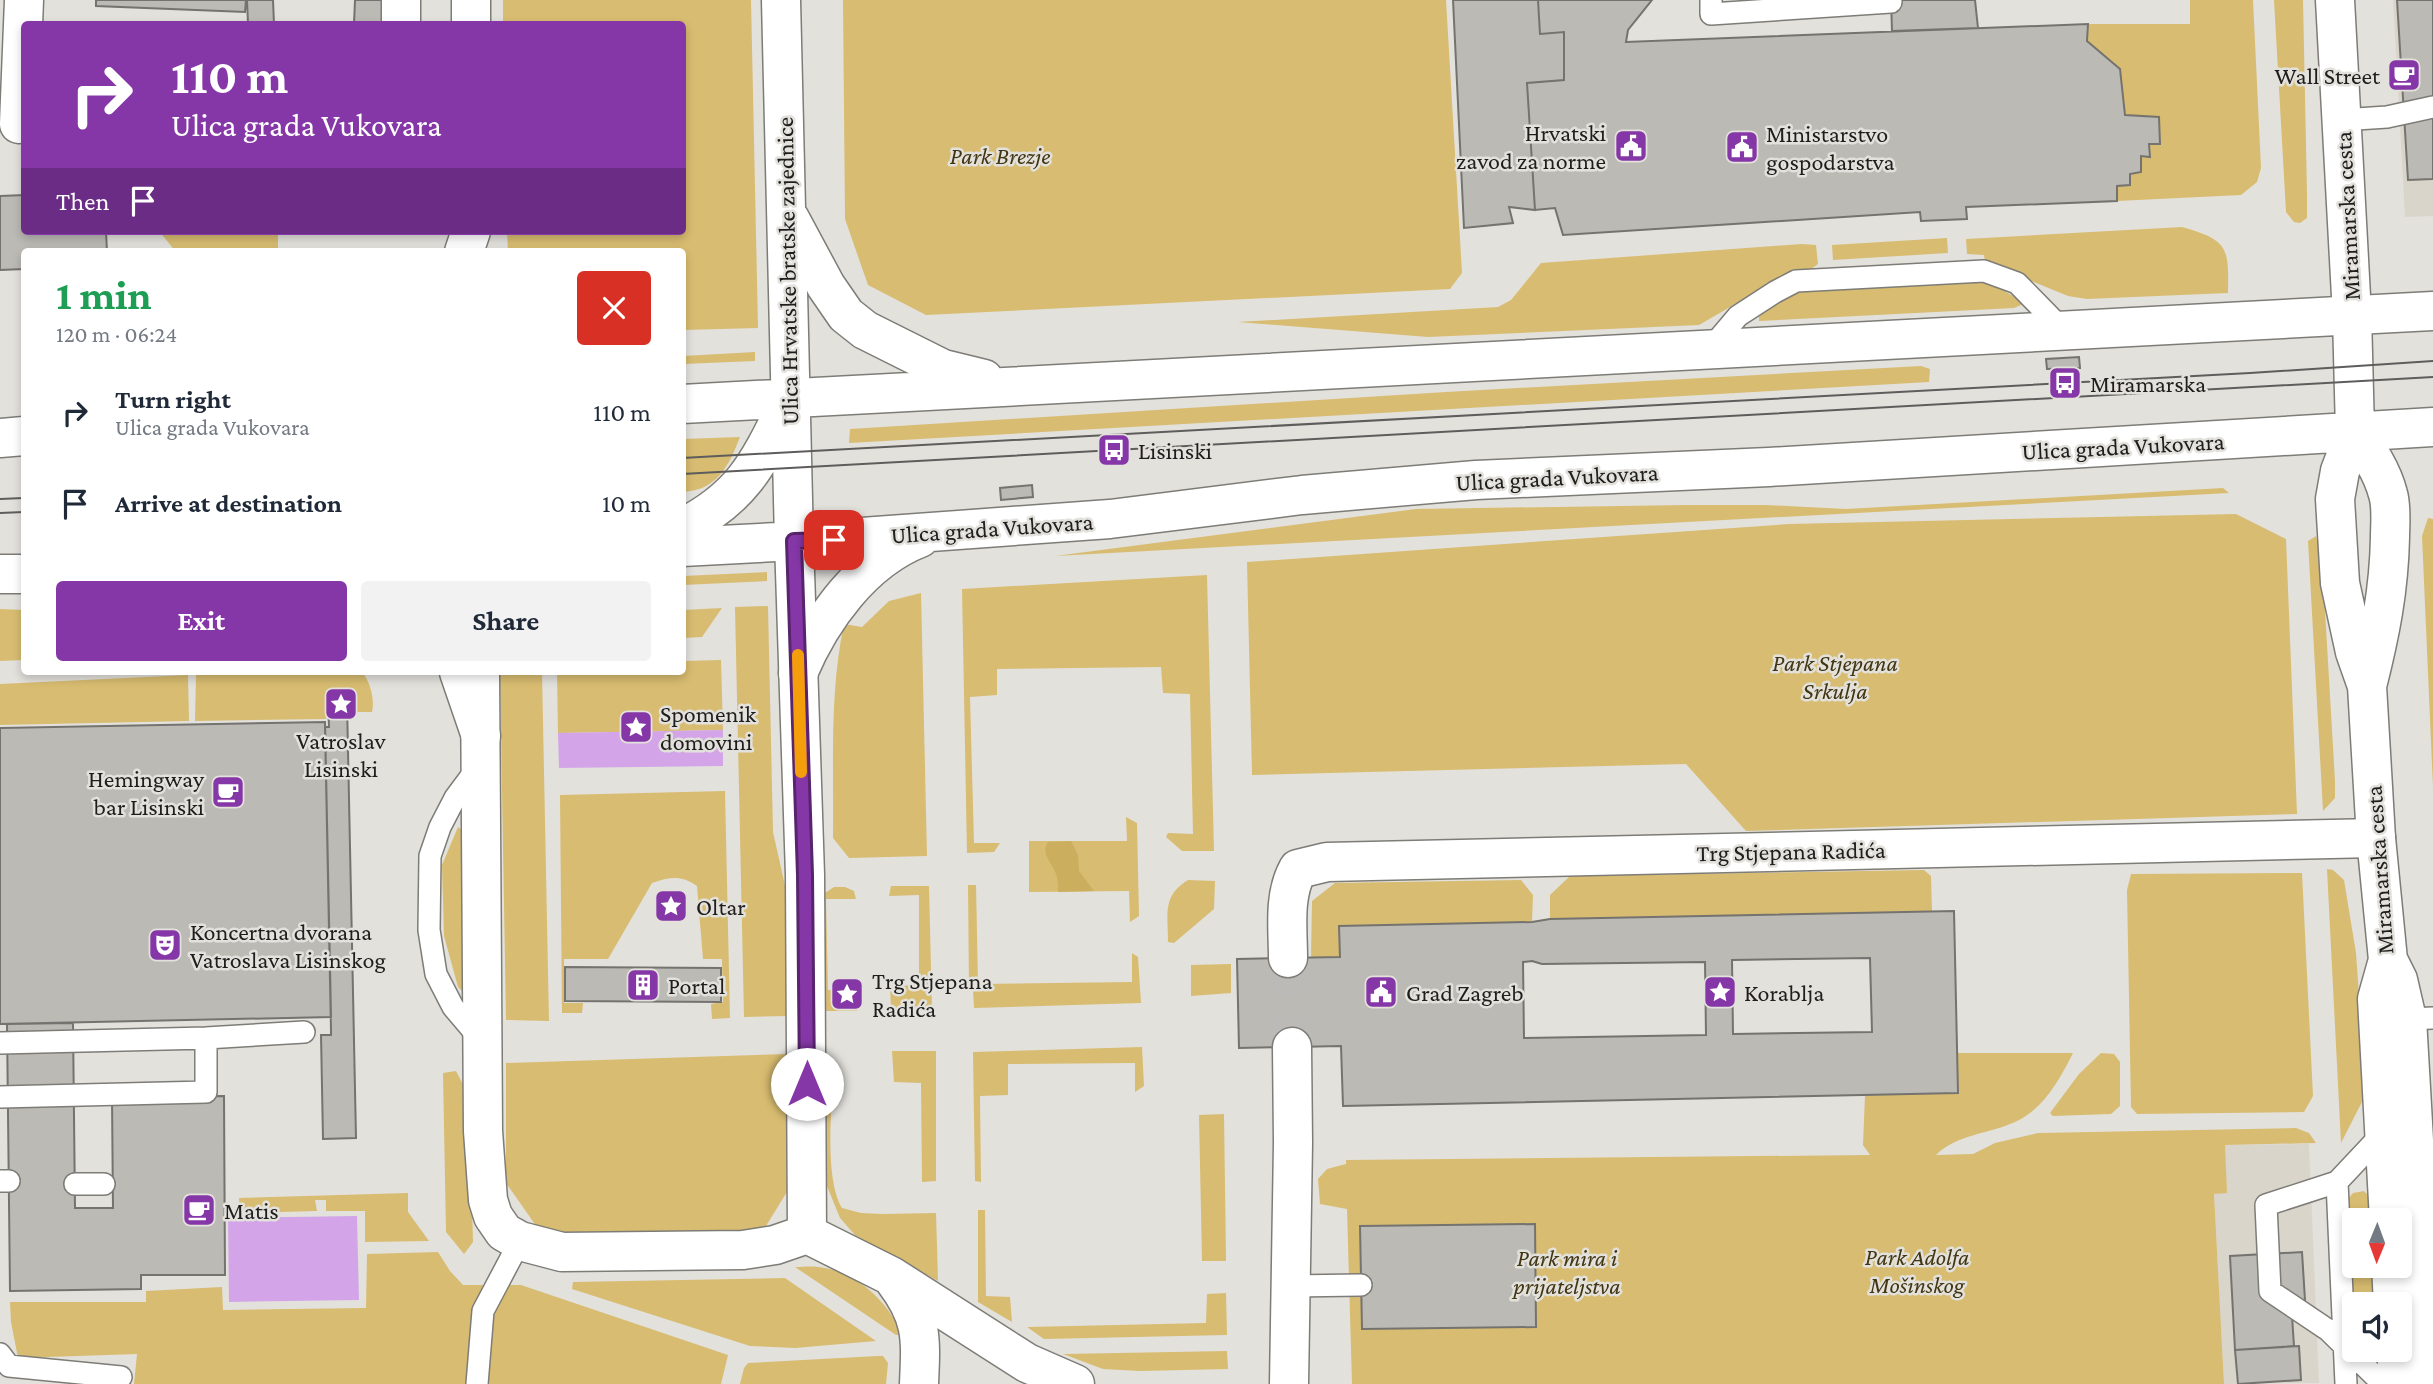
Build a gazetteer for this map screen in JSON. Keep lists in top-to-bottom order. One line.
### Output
{"streets":{"street":["Miramarska cesta","Ulica Hrvatske bratske zajednice","Ulica grada Vukovara","Trg Stjepana Radića"]},"crossings":[["Miramarska cesta","Ulica grada Vukovara"],["Miramarska cesta","Trg Stjepana Radića"],["Ulica Hrvatske bratske zajednice","Ulica grada Vukovara"]],"parks":["Park Brezje","Park Stjepana Srkulja","Park Adolfa Mošinskog","Park mira i prijateljstva"],"places":{"cafe":["Wall Street","Hemingway bar Lisinski","Matis"],"public building":["Hrvatski zavod za norme","Ministarstvo gospodarstva","Grad Zagreb"],"bus stop":["Miramarska","Lisinski"],"place":["Vatroslav Lisinski","Spomenik domovini","Oltar","Korablja","Trg Stjepana Radića"],"theatre":["Koncertna dvorana Vatroslava Lisinskog"],"building":["Portal"]},"north":"bottom","page":{"turn":["110 m","Ulica grada Vukovara"],"then":"Then","heading":["1 min","120 m · 06:24"],"list":[{"name":"Turn right","note":"Ulica grada Vukovara","value":"110 m"},{"name":"Arrive at destination","value":"10 m"}],"buttons":["Exit","Share"]}}
